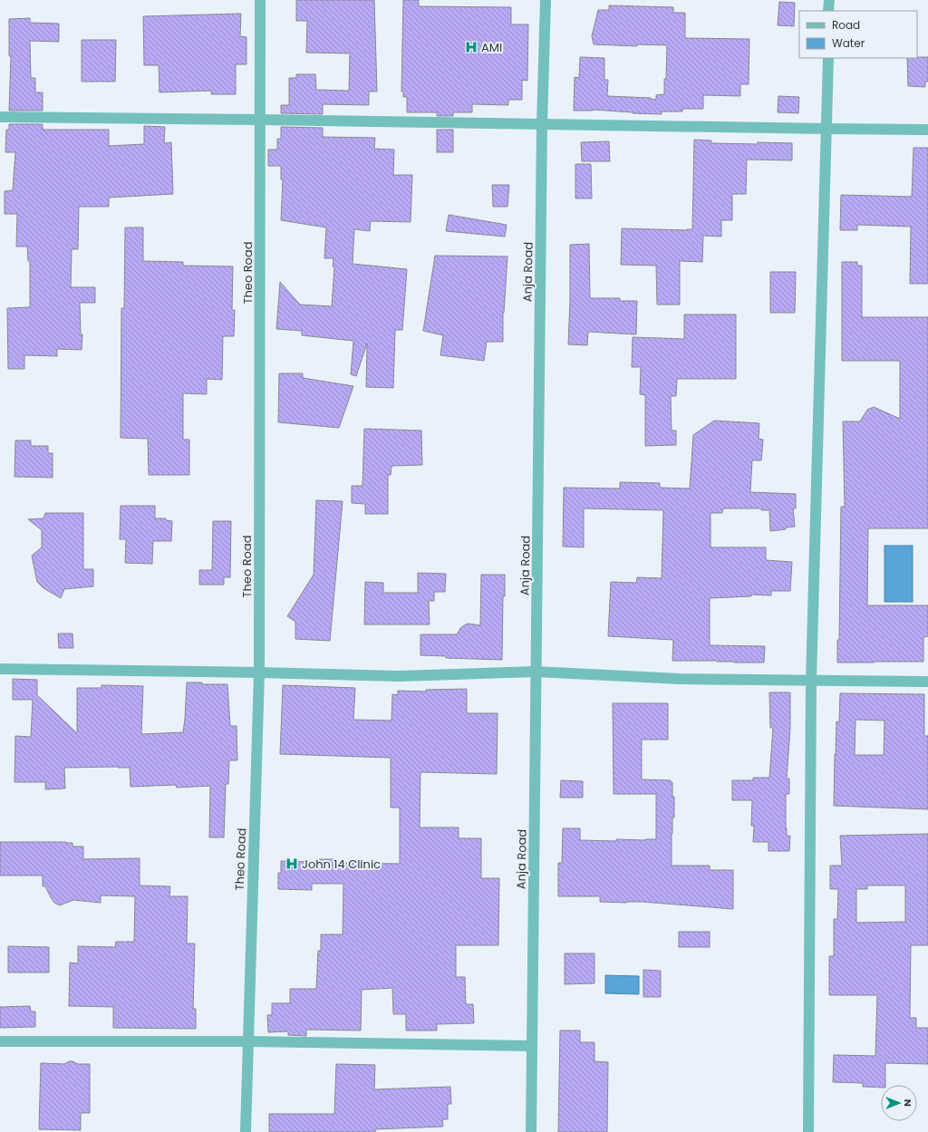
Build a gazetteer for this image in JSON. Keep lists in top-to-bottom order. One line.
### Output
{"streets":{"street":["Anja Road","Theo Road"]},"places":{"hospital":["AMI","John 14 Clinic"]},"legend":["Road","Water"],"north":"right"}
